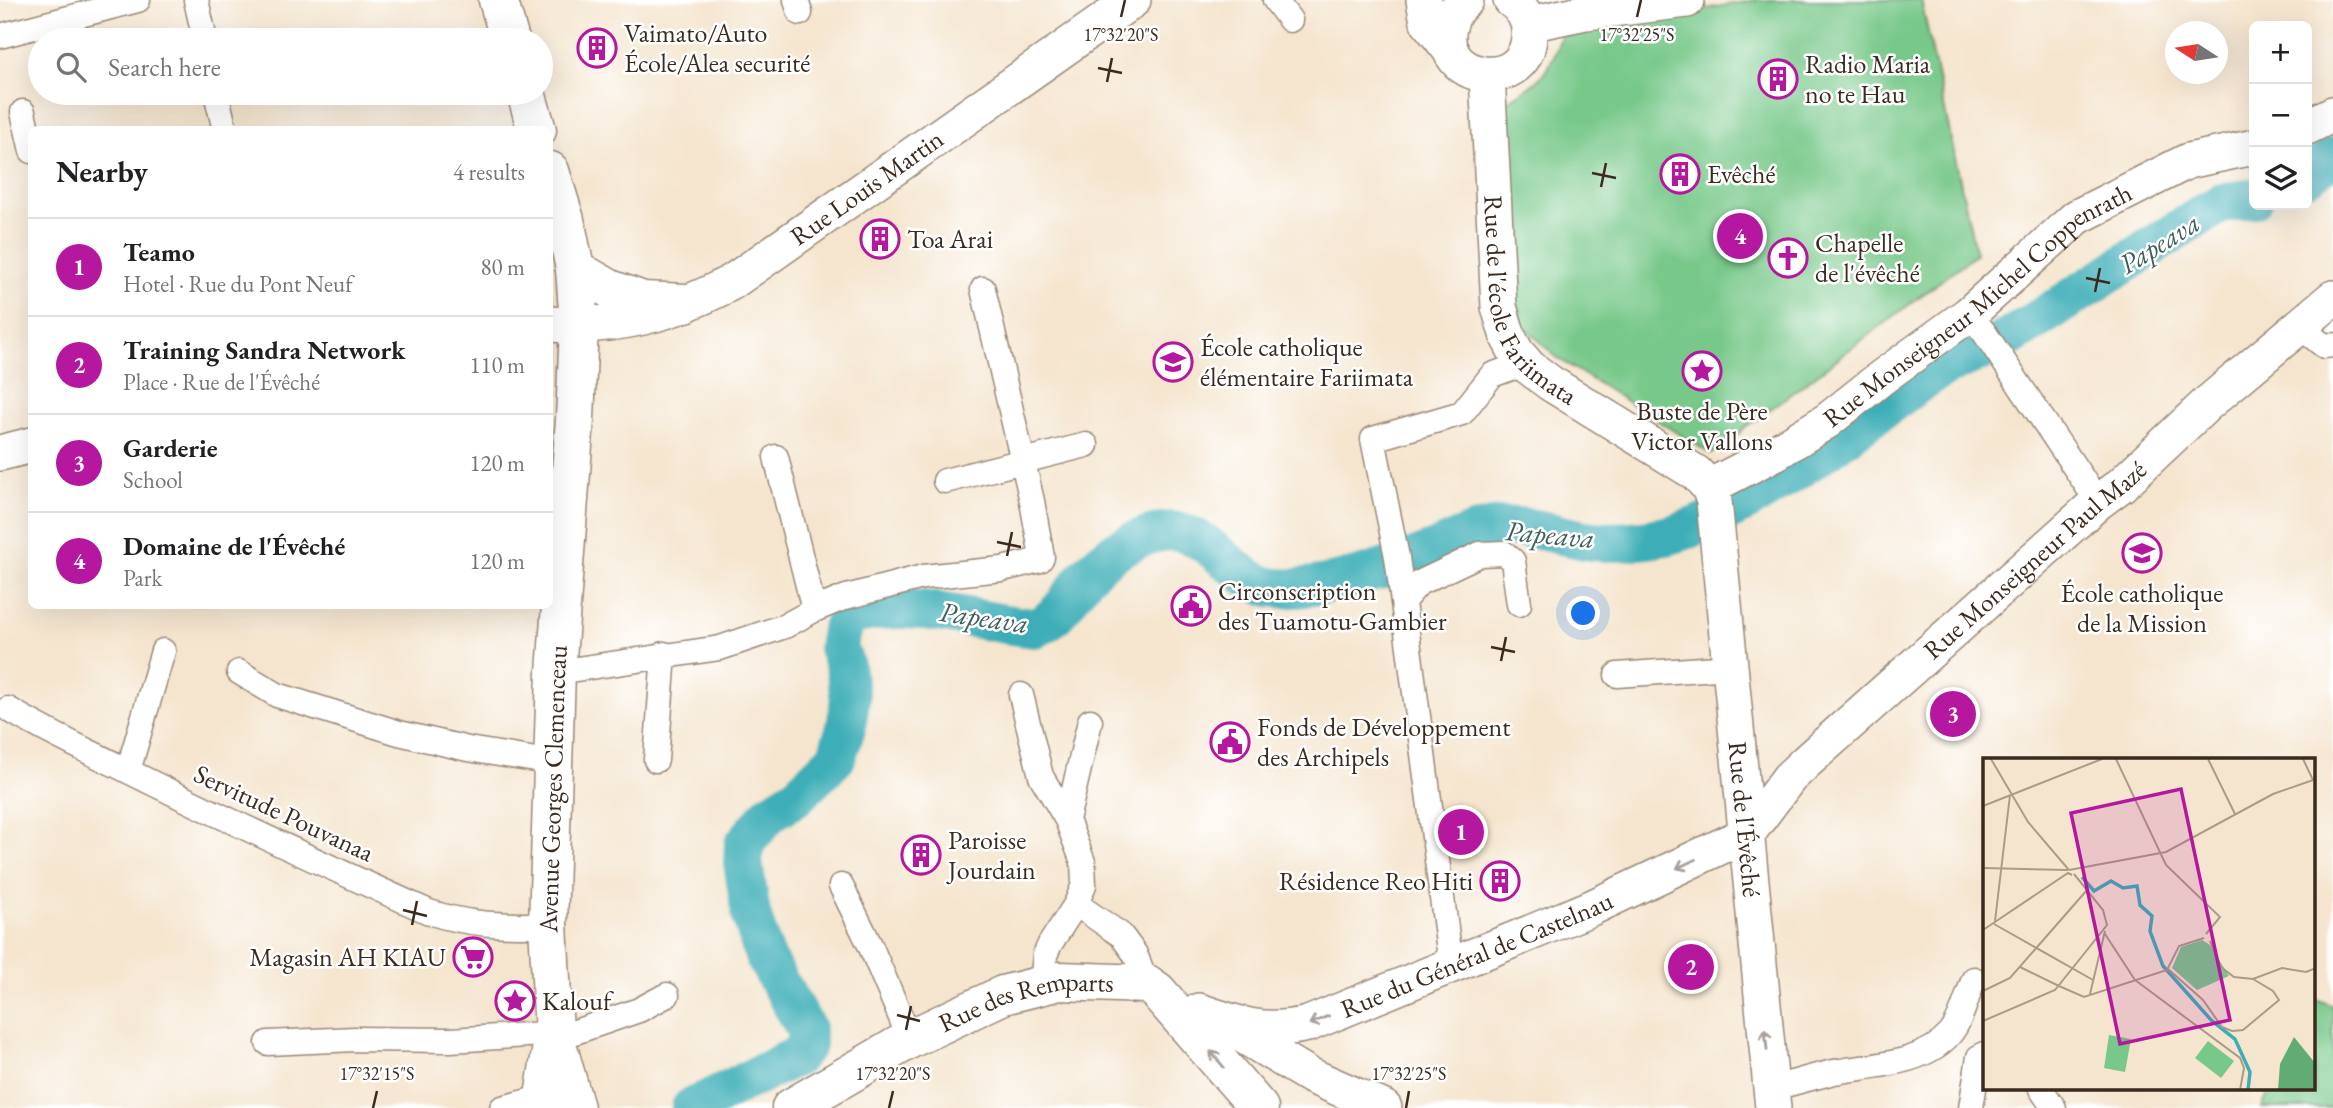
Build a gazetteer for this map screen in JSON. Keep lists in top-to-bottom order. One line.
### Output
{"streets":{"main road":["Rue Louis Martin","Rue de l'école Fariimata","Rue Monseigneur Michel Coppenrath","Rue Monseigneur Paul Mazé","Avenue Georges Clemenceau","Rue de l'Évêché","Rue du Général de Castelnau","Rue des Remparts"],"street":["Servitude Pouvanaa"]},"crossings":[["Rue Louis Martin","Avenue Georges Clemenceau"],["Rue de l'école Fariimata","Rue Monseigneur Michel Coppenrath"],["Rue de l'école Fariimata","Rue de l'Évêché"],["Rue Monseigneur Michel Coppenrath","Rue de l'Évêché"],["Rue Monseigneur Paul Mazé","Rue de l'Évêché"],["Rue Monseigneur Paul Mazé","Rue du Général de Castelnau"],["Avenue Georges Clemenceau","Servitude Pouvanaa"],["Rue de l'Évêché","Rue du Général de Castelnau"]],"one_way":["Rue de l'Évêché","Rue du Général de Castelnau"],"water":["Papeava"],"places":{"building":["Vaimato/Auto École/Alea securité","Radio Maria no te Hau","Evêché","Toa Arai","Paroisse Jourdain","Résidence Reo Hiti"],"church":["Chapelle de l'évêché"],"school or university":["École catholique élémentaire Fariimata","École catholique de la Mission"],"place":["Buste de Père Victor Vallons","Kalouf"],"public building":["Circonscription des Tuamotu-Gambier","Fonds de Développement des Archipels"],"supermarket":["Magasin AH KIAU"]},"north":"left","page":{"map_buttons":["+","−"],"search":"Search here","heading":["Nearby","4 results"],"pins":["4","3","1","2"],"list":[{"mark":"1","name":"Teamo","note":"Hotel · Rue du Pont Neuf","value":"80 m"},{"mark":"2","name":"Training Sandra Network","note":"Place · Rue de l'Évêché","value":"110 m"},{"mark":"3","name":"Garderie","note":"School","value":"120 m"},{"mark":"4","name":"Domaine de l'Évêché","note":"Park","value":"120 m"}]},"coordinates":["17°32'20\"S","17°32'25\"S","17°32'15\"S"]}
